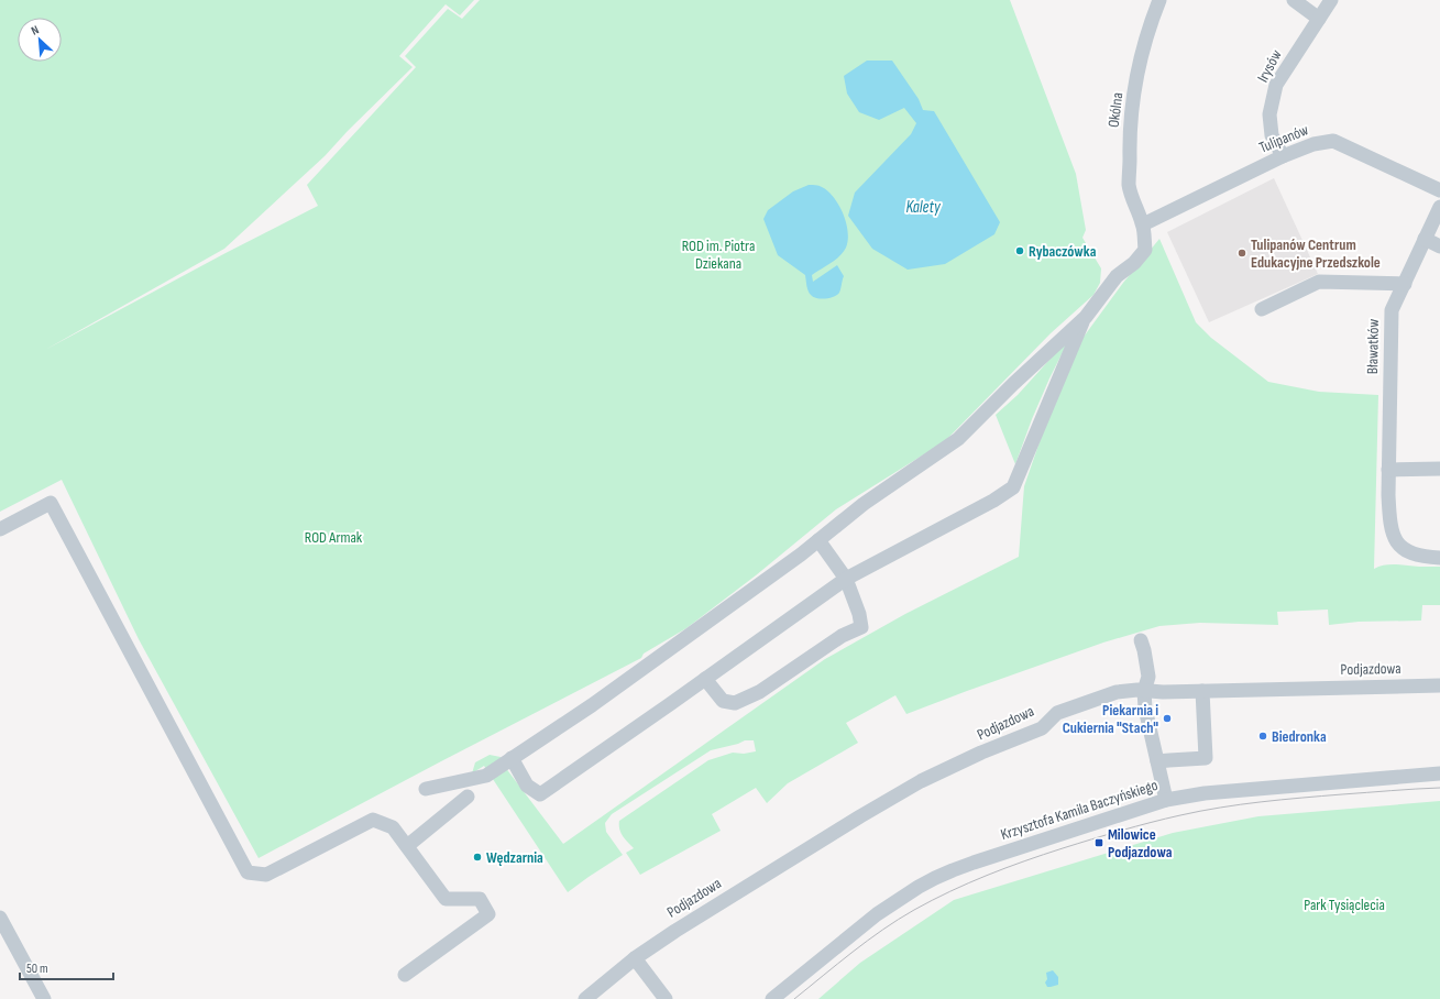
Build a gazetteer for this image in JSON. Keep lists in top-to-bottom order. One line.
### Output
{"streets":{"street":["Irysów","Okólna","Tulipanów","Bławatków","Podjazdowa","Krzysztofa Kamila Baczyńskiego"]},"crossings":[["Irysów","Tulipanów"],["Okólna","Tulipanów"]],"water":["Kalety"],"parks":["ROD im. Piotra Dziekana","ROD Armak","Park Tysiąclecia"],"places":{"other":["Rybaczówka","Tulipanów Centrum Edukacyjne Przedszkole","Piekarnia i Cukiernia \"Stach\"","Biedronka","Wędzarnia"],"transit":["Milowice Podjazdowa"]},"scale_bar":"50 m","north":"top left"}
